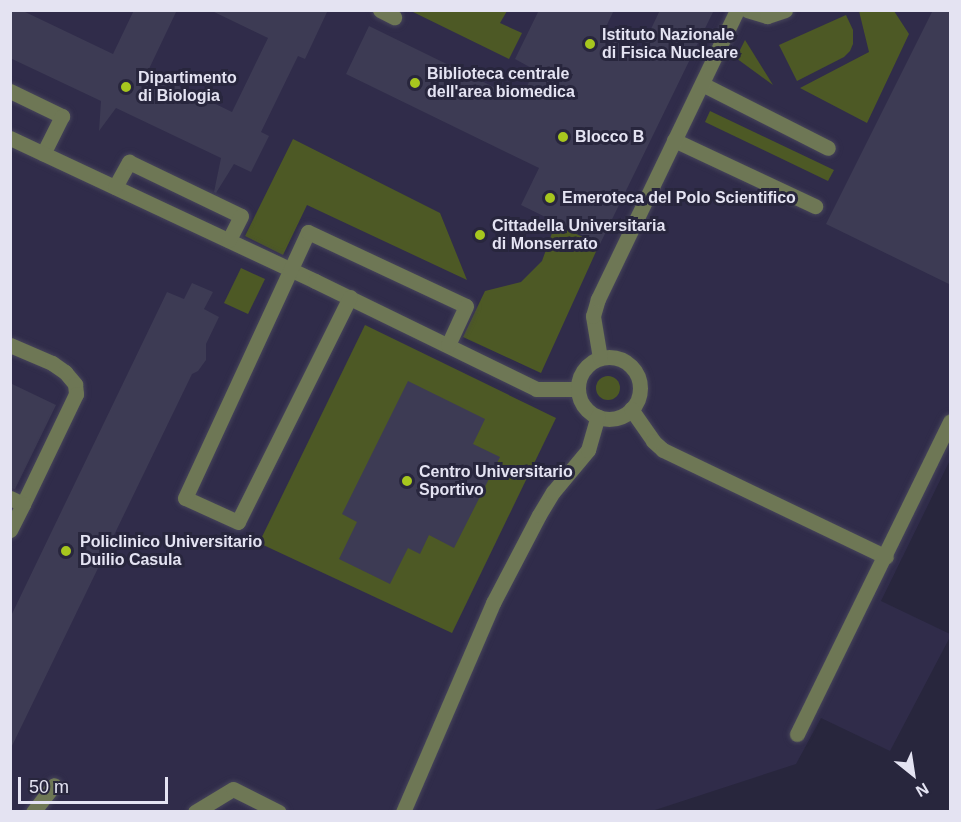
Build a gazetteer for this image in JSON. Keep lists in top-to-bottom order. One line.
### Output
{"places":["Istituto Nazionale di Fisica Nucleare","Biblioteca centrale dell'area biomedica","Dipartimento di Biologia","Blocco B","Emeroteca del Polo Scientifico","Cittadella Universitaria di Monserrato","Centro Universitario Sportivo","Policlinico Universitario Duilio Casula"],"scale_bar":"50 m","north":"bottom right"}
